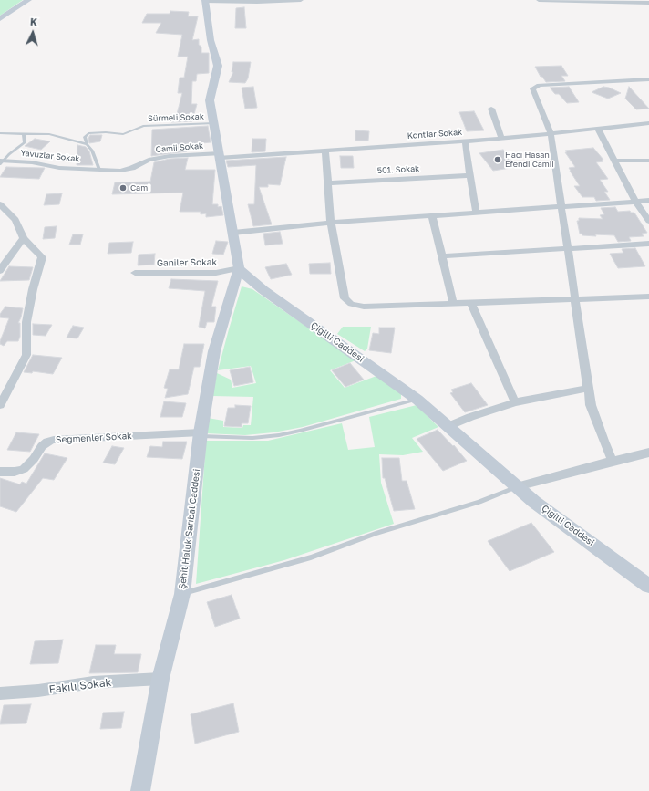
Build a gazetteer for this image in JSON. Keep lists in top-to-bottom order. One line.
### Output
{"streets":{"main road":["Çiğilli Caddesi","Şehit Haluk Sarıbal Caddesi"],"street":["Kontlar Sokak","Camii Sokak","Yavuzlar Sokak","501. Sokak","Ganiler Sokak","Seğmenler Sokak","Fakılı Sokak"],"lane":["Sürmeli Sokak"]},"crossings":[["Kontlar Sokak","Camii Sokak"],["Camii Sokak","Yavuzlar Sokak"],["Ganiler Sokak","Çiğilli Caddesi"],["Ganiler Sokak","Şehit Haluk Sarıbal Caddesi"],["Çiğilli Caddesi","Şehit Haluk Sarıbal Caddesi"],["Seğmenler Sokak","Şehit Haluk Sarıbal Caddesi"],["Şehit Haluk Sarıbal Caddesi","Fakılı Sokak"]],"places":["Hacı Hasan Efendi Camii","Cami"],"north":"top"}
